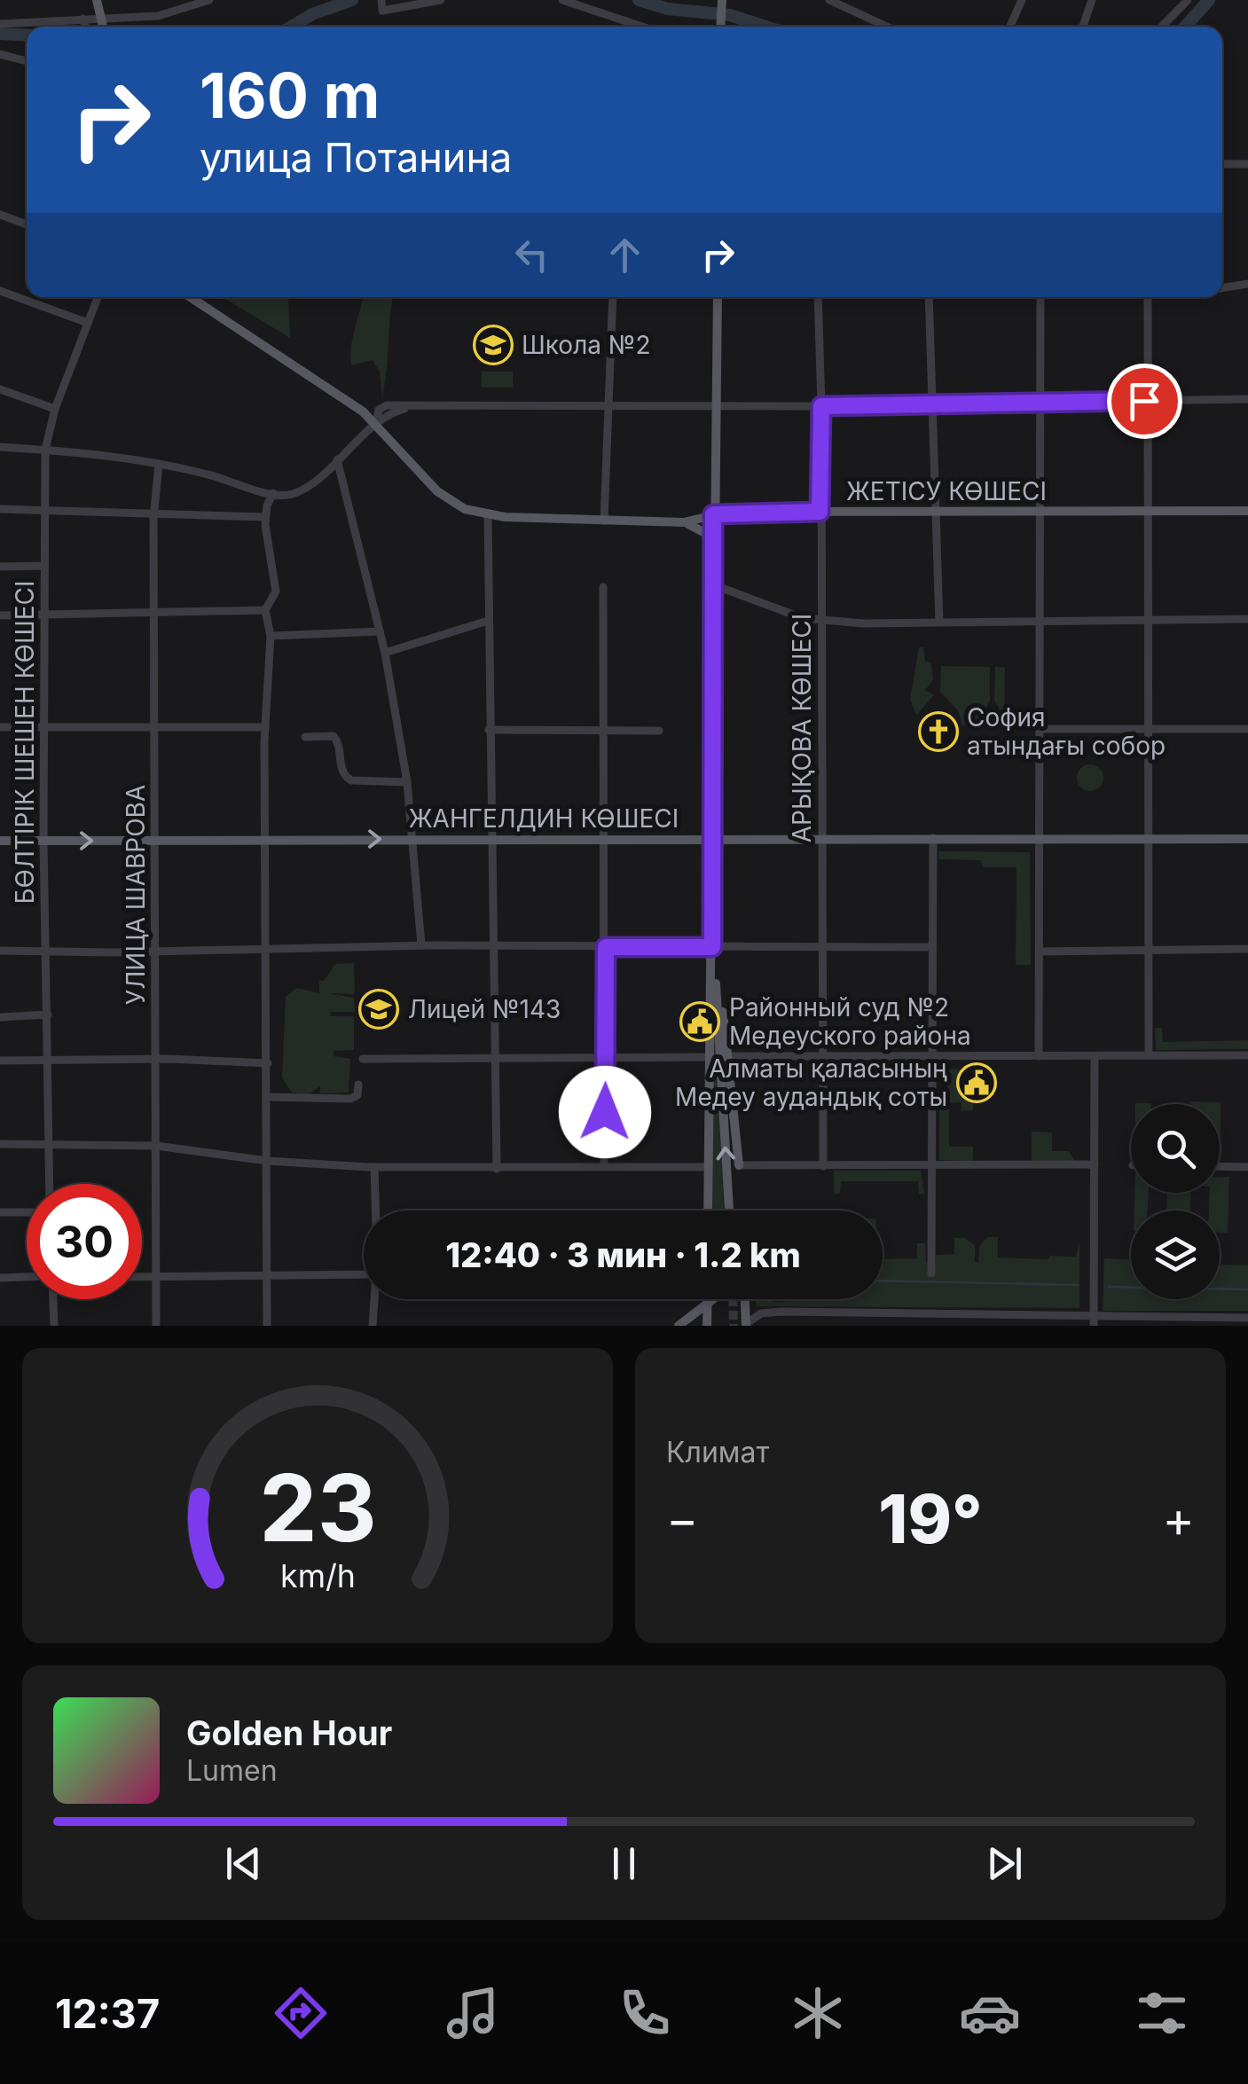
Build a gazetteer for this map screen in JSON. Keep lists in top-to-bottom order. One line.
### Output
{"streets":{"main road":["ЖЕТІСУ КӨШЕСІ","ЖАНГЕЛДИН КӨШЕСІ"],"street":["АРЫҚОВА КӨШЕСІ","БӨЛТІРІК ШЕШЕН КӨШЕСІ","УЛИЦА ШАВРОВА"]},"crossings":[["ЖЕТІСУ КӨШЕСІ","АРЫҚОВА КӨШЕСІ"],["АРЫҚОВА КӨШЕСІ","ЖАНГЕЛДИН КӨШЕСІ"],["БӨЛТІРІК ШЕШЕН КӨШЕСІ","ЖАНГЕЛДИН КӨШЕСІ"],["ЖАНГЕЛДИН КӨШЕСІ","УЛИЦА ШАВРОВА"]],"places":{"school or university":["Школа №2","Лицей №143"],"church":["София атындағы собор"],"public building":["Районный суд №2 Медеуского района","Алматы қаласының Медеу аудандық соты"]},"page":{"turn":["160 m","улица Потанина"],"limit":"30","trip":"12:40 · 3 мин · 1.2 km","tile":"Климат","heat":["−","19°","+"],"song":["Golden Hour","Lumen"],"tabs":"12:37","gauge":["23","km/h"]}}
